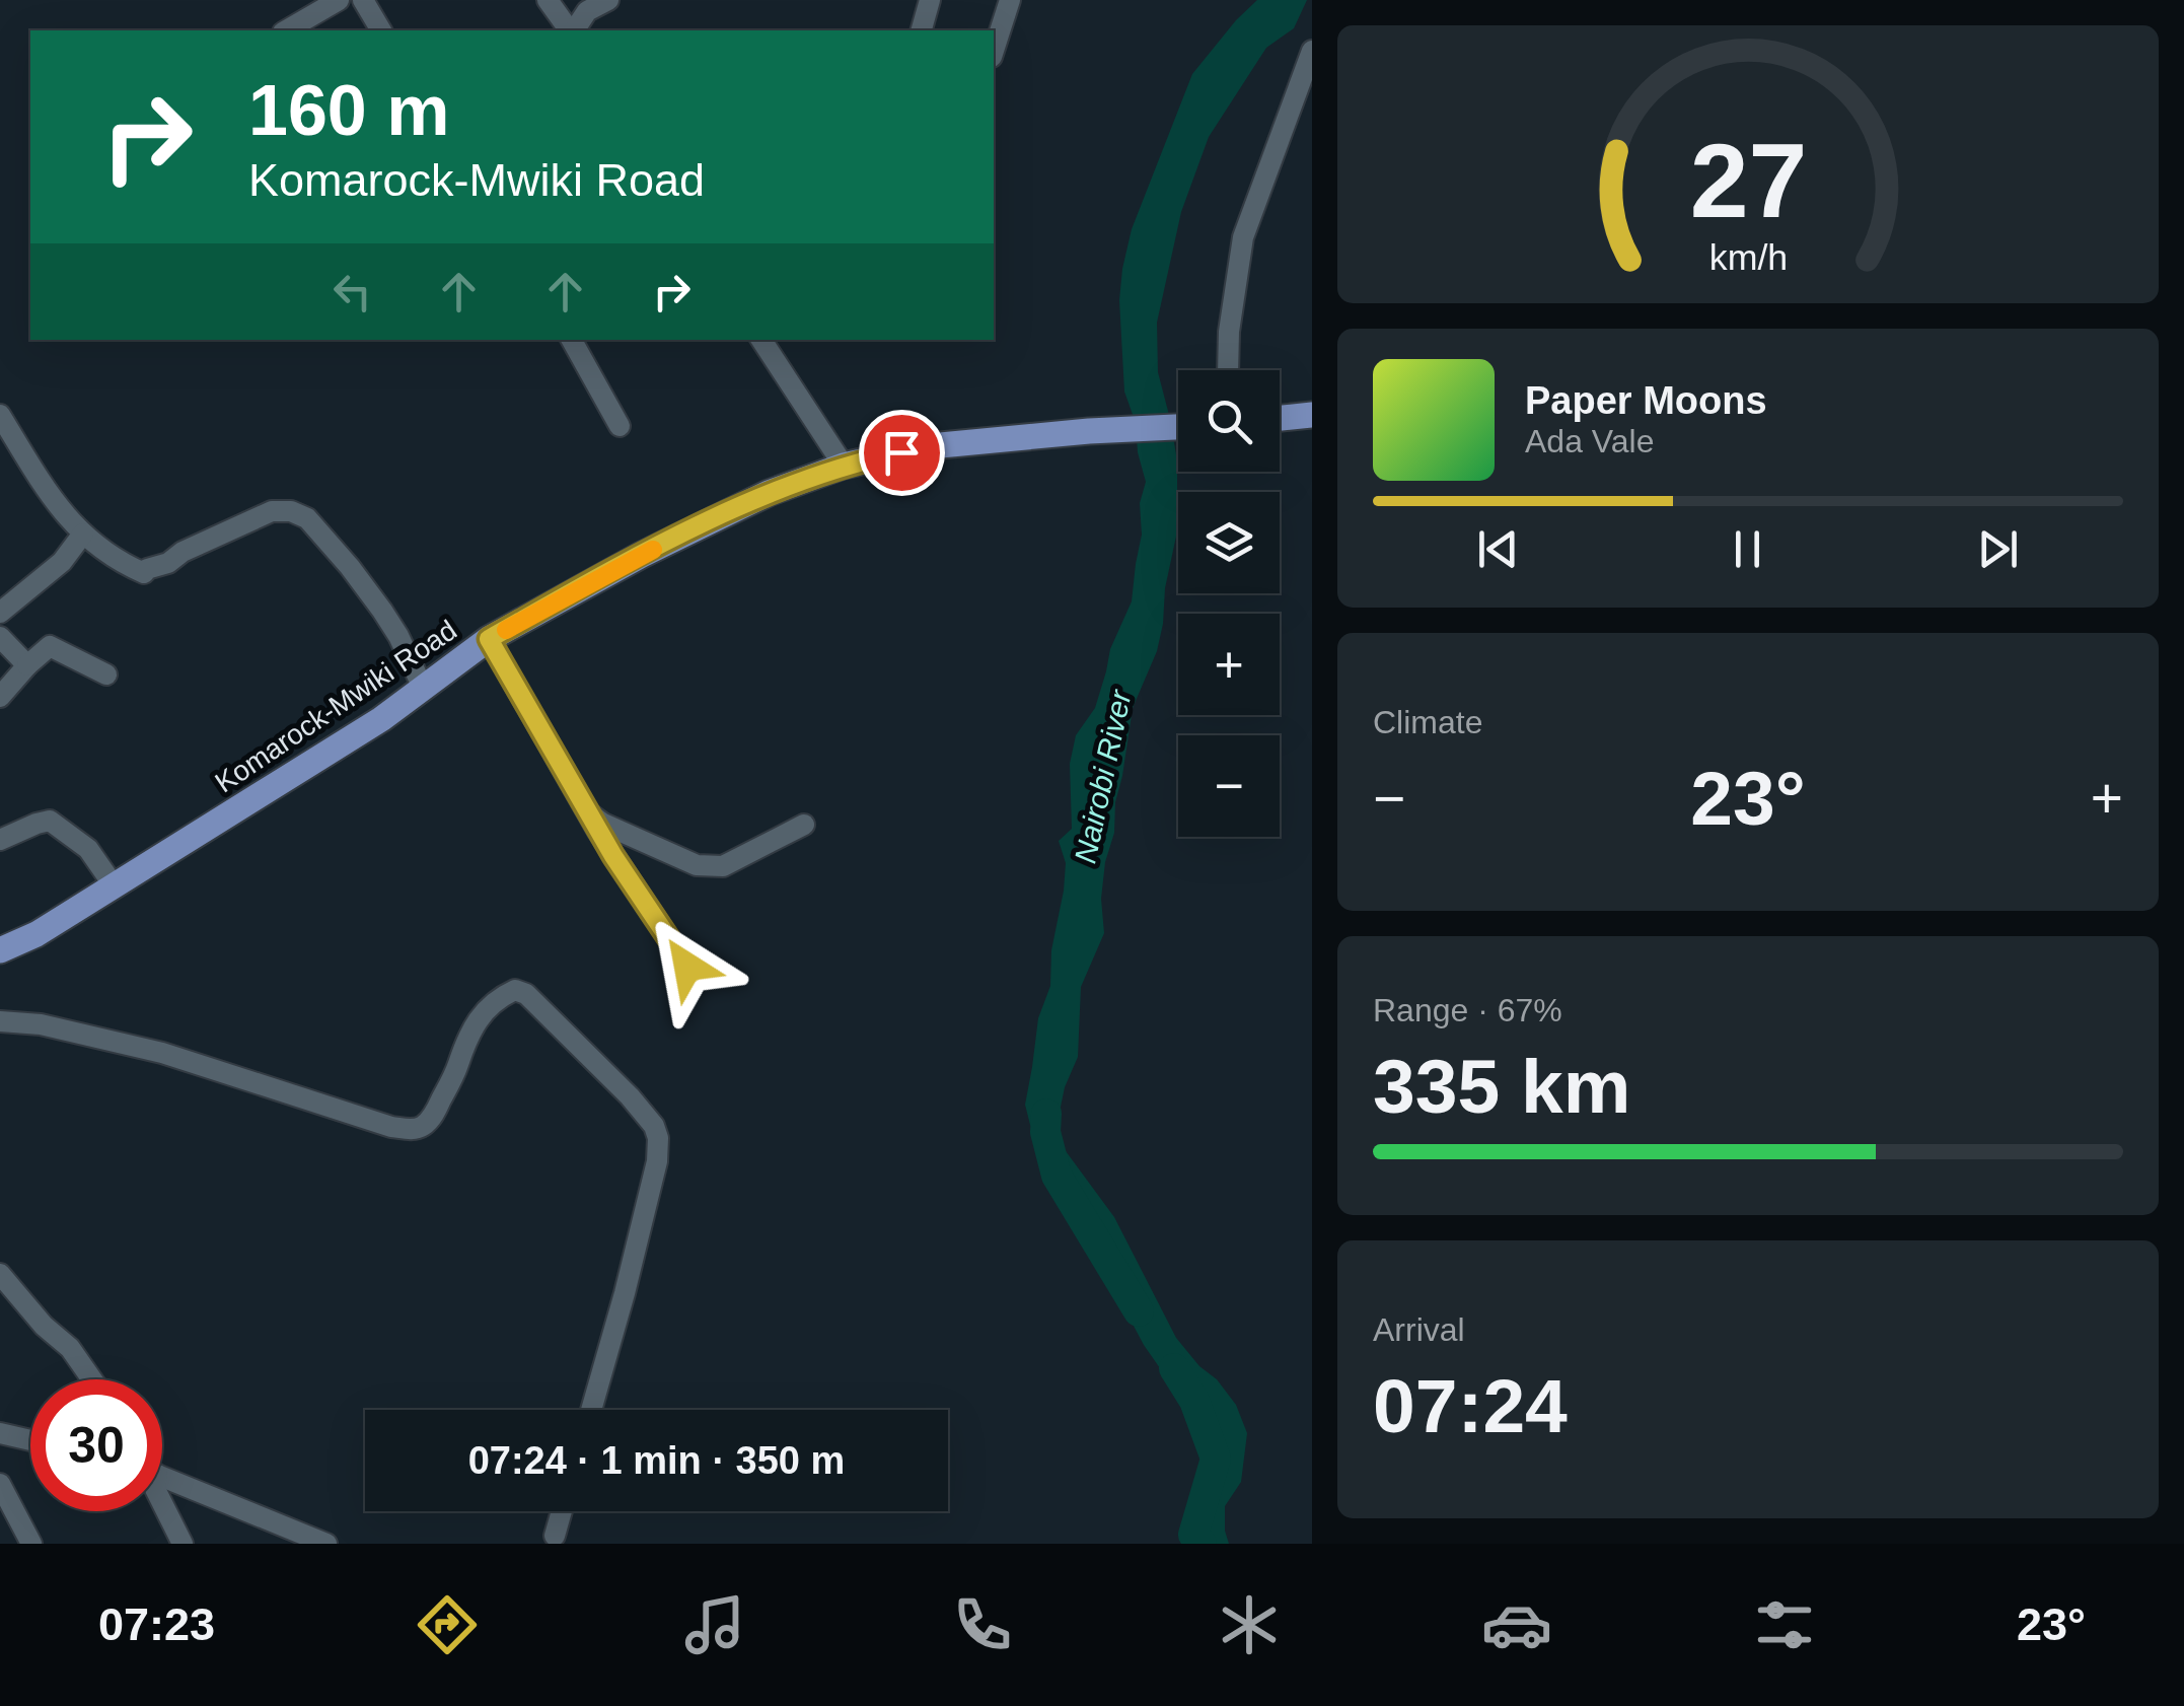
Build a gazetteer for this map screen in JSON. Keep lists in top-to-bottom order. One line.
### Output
{"streets":{"main road":["Komarock-Mwiki Road"]},"water":["Nairobi River"],"page":{"turn":["160 m","Komarock-Mwiki Road"],"song":["Paper Moons","Ada Vale"],"map_buttons":["+","−"],"tile":["Climate",["Range · 67%","335 km"],["Arrival","07:24"]],"heat":["−","23°","+"],"limit":"30","trip":"07:24 · 1 min · 350 m","tabs":["07:23","23°"],"gauge":["27","km/h"]}}
